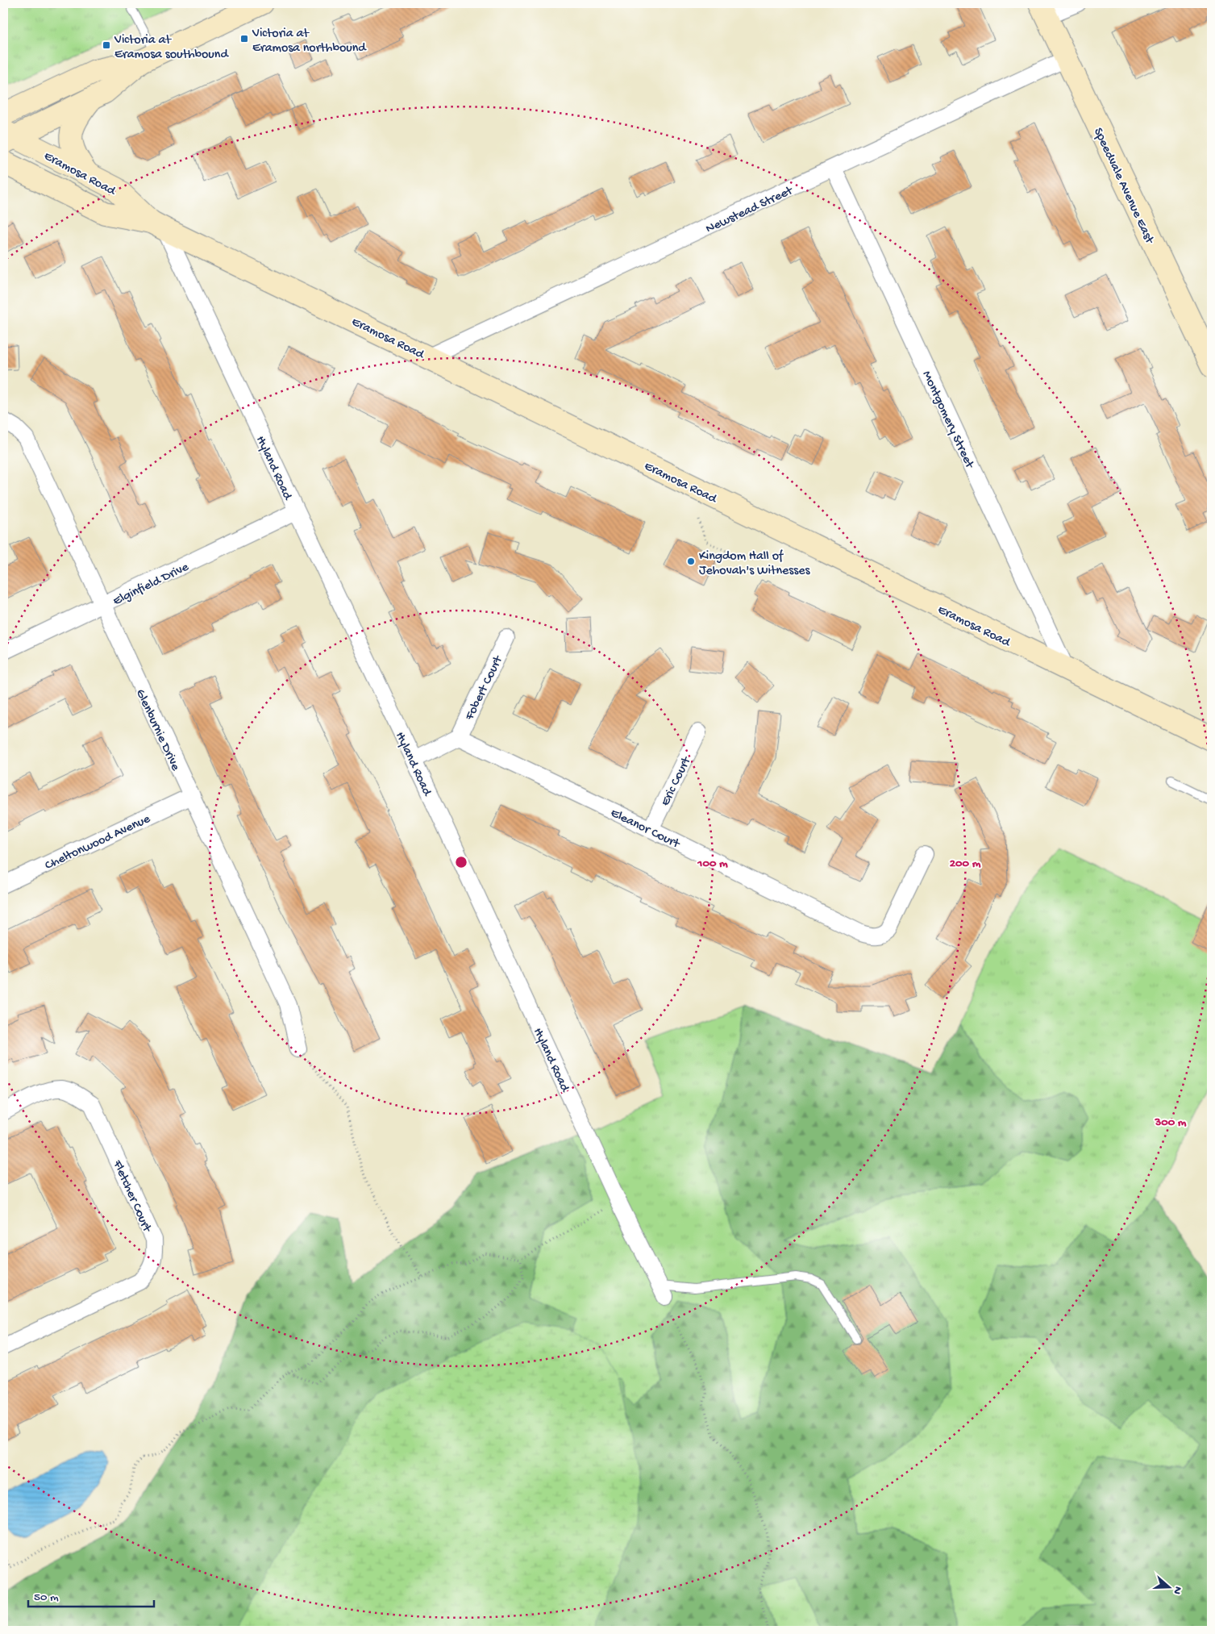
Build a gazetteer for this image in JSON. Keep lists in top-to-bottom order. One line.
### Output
{"streets":{"main road":["Eramosa Road","Speedvale Avenue East"],"street":["Newstead Street","Montgomery Street","Hyland Road","Elginfield Drive","Fobert Court","Glenburnie Drive","Eric Court","Eleanor Court","Cheltonwood Avenue","Fletcher Court"]},"crossings":[["Eramosa Road","Newstead Street"],["Eramosa Road","Montgomery Street"],["Eramosa Road","Hyland Road"],["Speedvale Avenue East","Newstead Street"],["Newstead Street","Montgomery Street"],["Hyland Road","Elginfield Drive"],["Elginfield Drive","Glenburnie Drive"],["Fobert Court","Eleanor Court"],["Glenburnie Drive","Cheltonwood Avenue"],["Eric Court","Eleanor Court"]],"places":{"transit":["Victoria at Eramosa northbound","Victoria at Eramosa southbound"],"other":["Kingdom Hall of Jehovah's Witnesses"]},"scale_bar":"50 m","north":"right","rings":["100 m","200 m","300 m"]}
